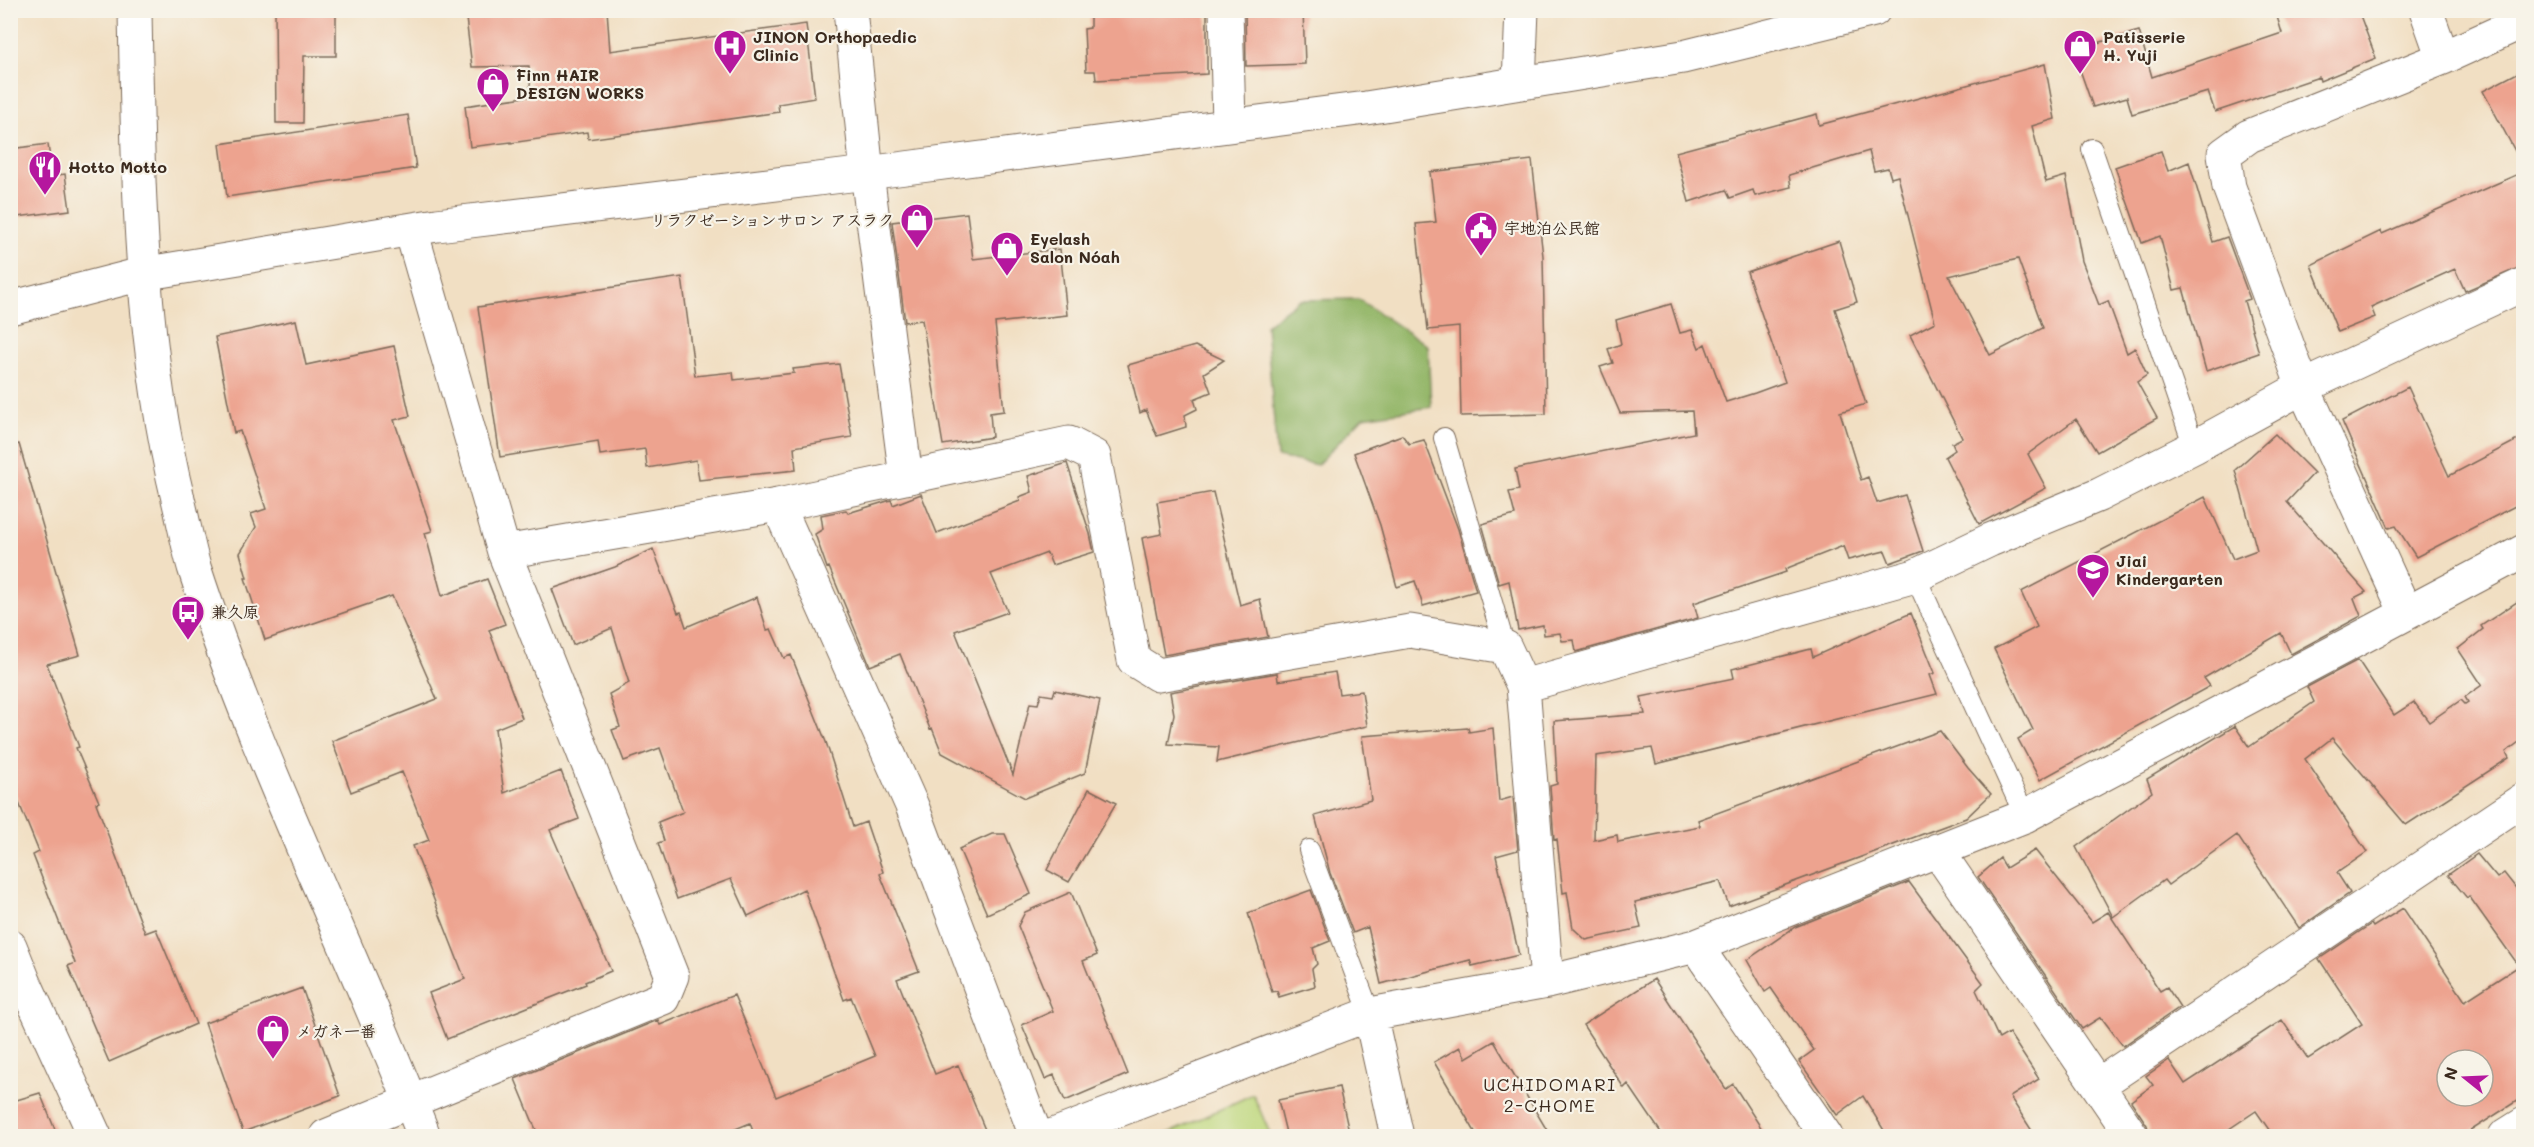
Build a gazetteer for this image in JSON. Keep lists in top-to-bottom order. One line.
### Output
{"districts":["UCHIDOMARI 2-CHOME"],"places":{"hospital":["JINON Orthopaedic Clinic"],"shop":["Patisserie H. Yuji","Finn HAIR DESIGN WORKS","リラクゼーションサロン アスラク","Eyelash Salon Nóah","メガネ一番"],"restaurant":["Hotto Motto"],"public building":["宇地泊公民館"],"school or university":["Jiai Kindergarten"],"bus stop":["兼久原"]},"north":"left"}
